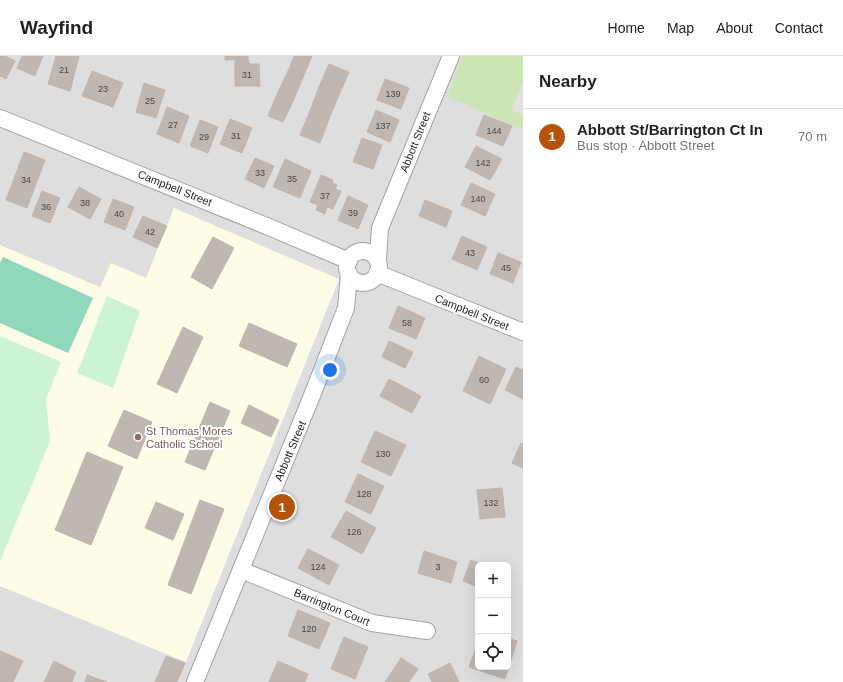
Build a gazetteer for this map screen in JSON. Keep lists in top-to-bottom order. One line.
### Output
{"streets":{"street":["Abbott Street","Campbell Street","Barrington Court"]},"crossings":[["Abbott Street","Campbell Street"],["Abbott Street","Barrington Court"]],"places":["St Thomas Mores Catholic School"],"house_numbers":["21","31","23","139","25","27","137","144","31","29","142","33","35","34","37","140","38","36","39","40","42","43","45","58","60","130","128","132","126","124","3","120"],"page":{"header":"Wayfind","nav":["Home","Map","About","Contact"],"heading":"Nearby","list":[{"mark":"1","name":"Abbott St/Barrington Ct In","note":"Bus stop · Abbott Street","value":"70 m"}],"pins":"1","map_buttons":["+","−"]}}
